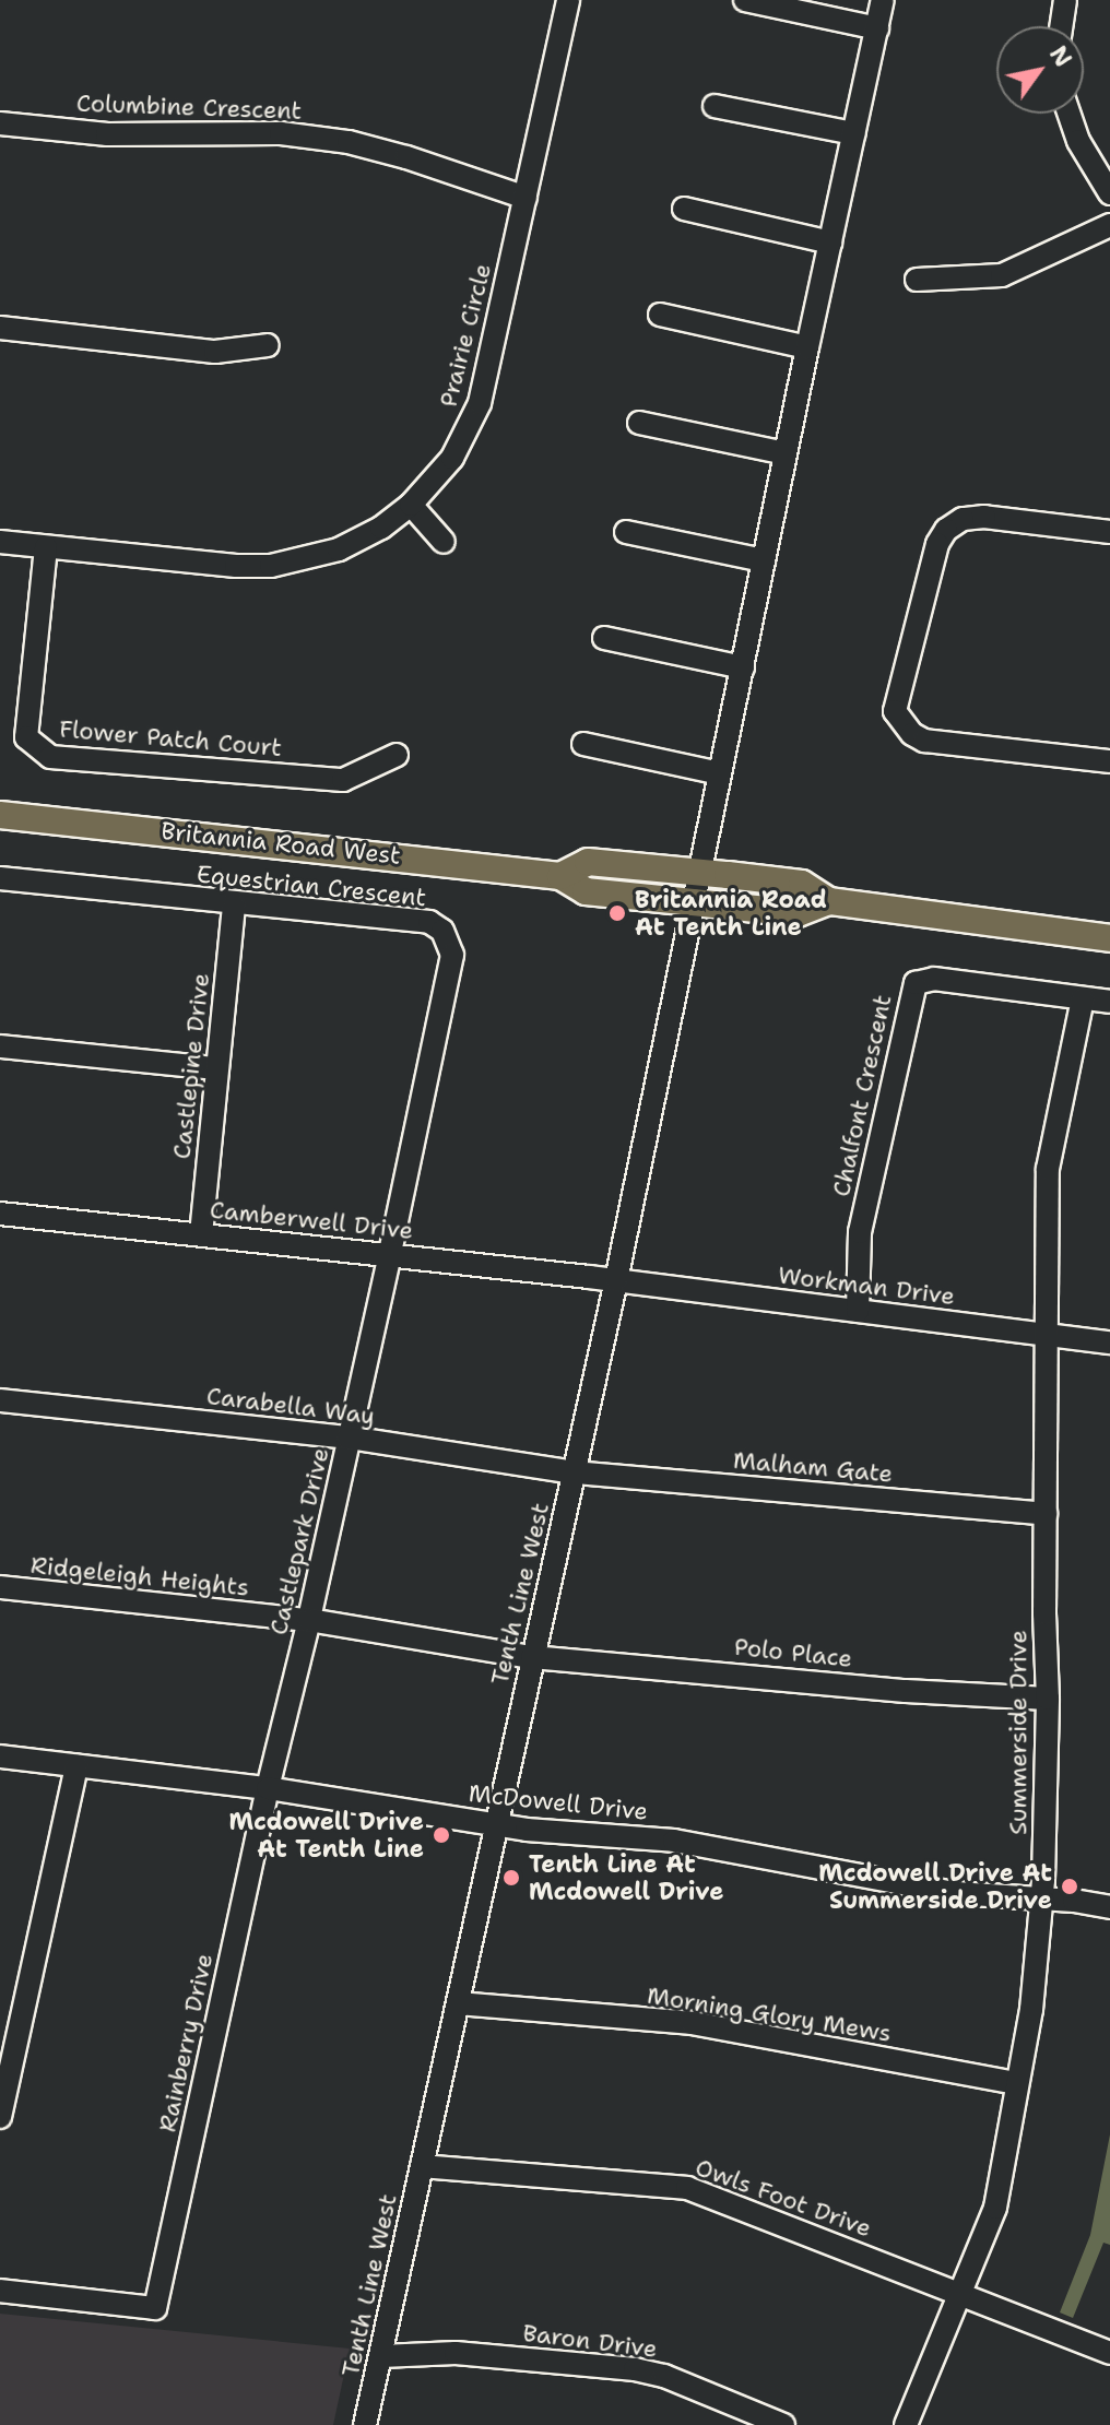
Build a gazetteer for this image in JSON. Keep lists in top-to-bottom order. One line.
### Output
{"streets":{"main road":["Britannia Road West"],"street":["Columbine Crescent","Prairie Circle","Flower Patch Court","Equestrian Crescent","Castlepine Drive","Chalfont Crescent","Camberwell Drive","Workman Drive","Carabella Way","Malham Gate","Castlepark Drive","Ridgeleigh Heights","Tenth Line West","Polo Place","Summerside Drive","McDowell Drive","Morning Glory Mews","Rainberry Drive","Owls Foot Drive","Baron Drive"]},"crossings":[["Columbine Crescent","Prairie Circle"],["Prairie Circle","Flower Patch Court"],["Britannia Road West","Tenth Line West"],["Equestrian Crescent","Castlepine Drive"],["Equestrian Crescent","Camberwell Drive"],["Equestrian Crescent","Castlepark Drive"],["Castlepine Drive","Camberwell Drive"],["Chalfont Crescent","Workman Drive"],["Chalfont Crescent","Summerside Drive"],["Camberwell Drive","Workman Drive"],["Camberwell Drive","Castlepark Drive"],["Camberwell Drive","Tenth Line West"],["Workman Drive","Tenth Line West"],["Workman Drive","Summerside Drive"],["Carabella Way","Malham Gate"],["Carabella Way","Castlepark Drive"],["Carabella Way","Tenth Line West"],["Malham Gate","Tenth Line West"],["Malham Gate","Summerside Drive"],["Castlepark Drive","Ridgeleigh Heights"],["Castlepark Drive","McDowell Drive"],["Castlepark Drive","Rainberry Drive"],["Ridgeleigh Heights","Tenth Line West"],["Ridgeleigh Heights","Polo Place"],["Tenth Line West","Polo Place"],["Tenth Line West","McDowell Drive"],["Tenth Line West","Morning Glory Mews"],["Tenth Line West","Owls Foot Drive"],["Tenth Line West","Baron Drive"],["Polo Place","Summerside Drive"],["Summerside Drive","McDowell Drive"],["Summerside Drive","Morning Glory Mews"],["Summerside Drive","Owls Foot Drive"],["McDowell Drive","Rainberry Drive"]],"places":["Britannia Road At Tenth Line","Mcdowell Drive At Tenth Line","Tenth Line At Mcdowell Drive","Mcdowell Drive At Summerside Drive"],"north":"top right"}
